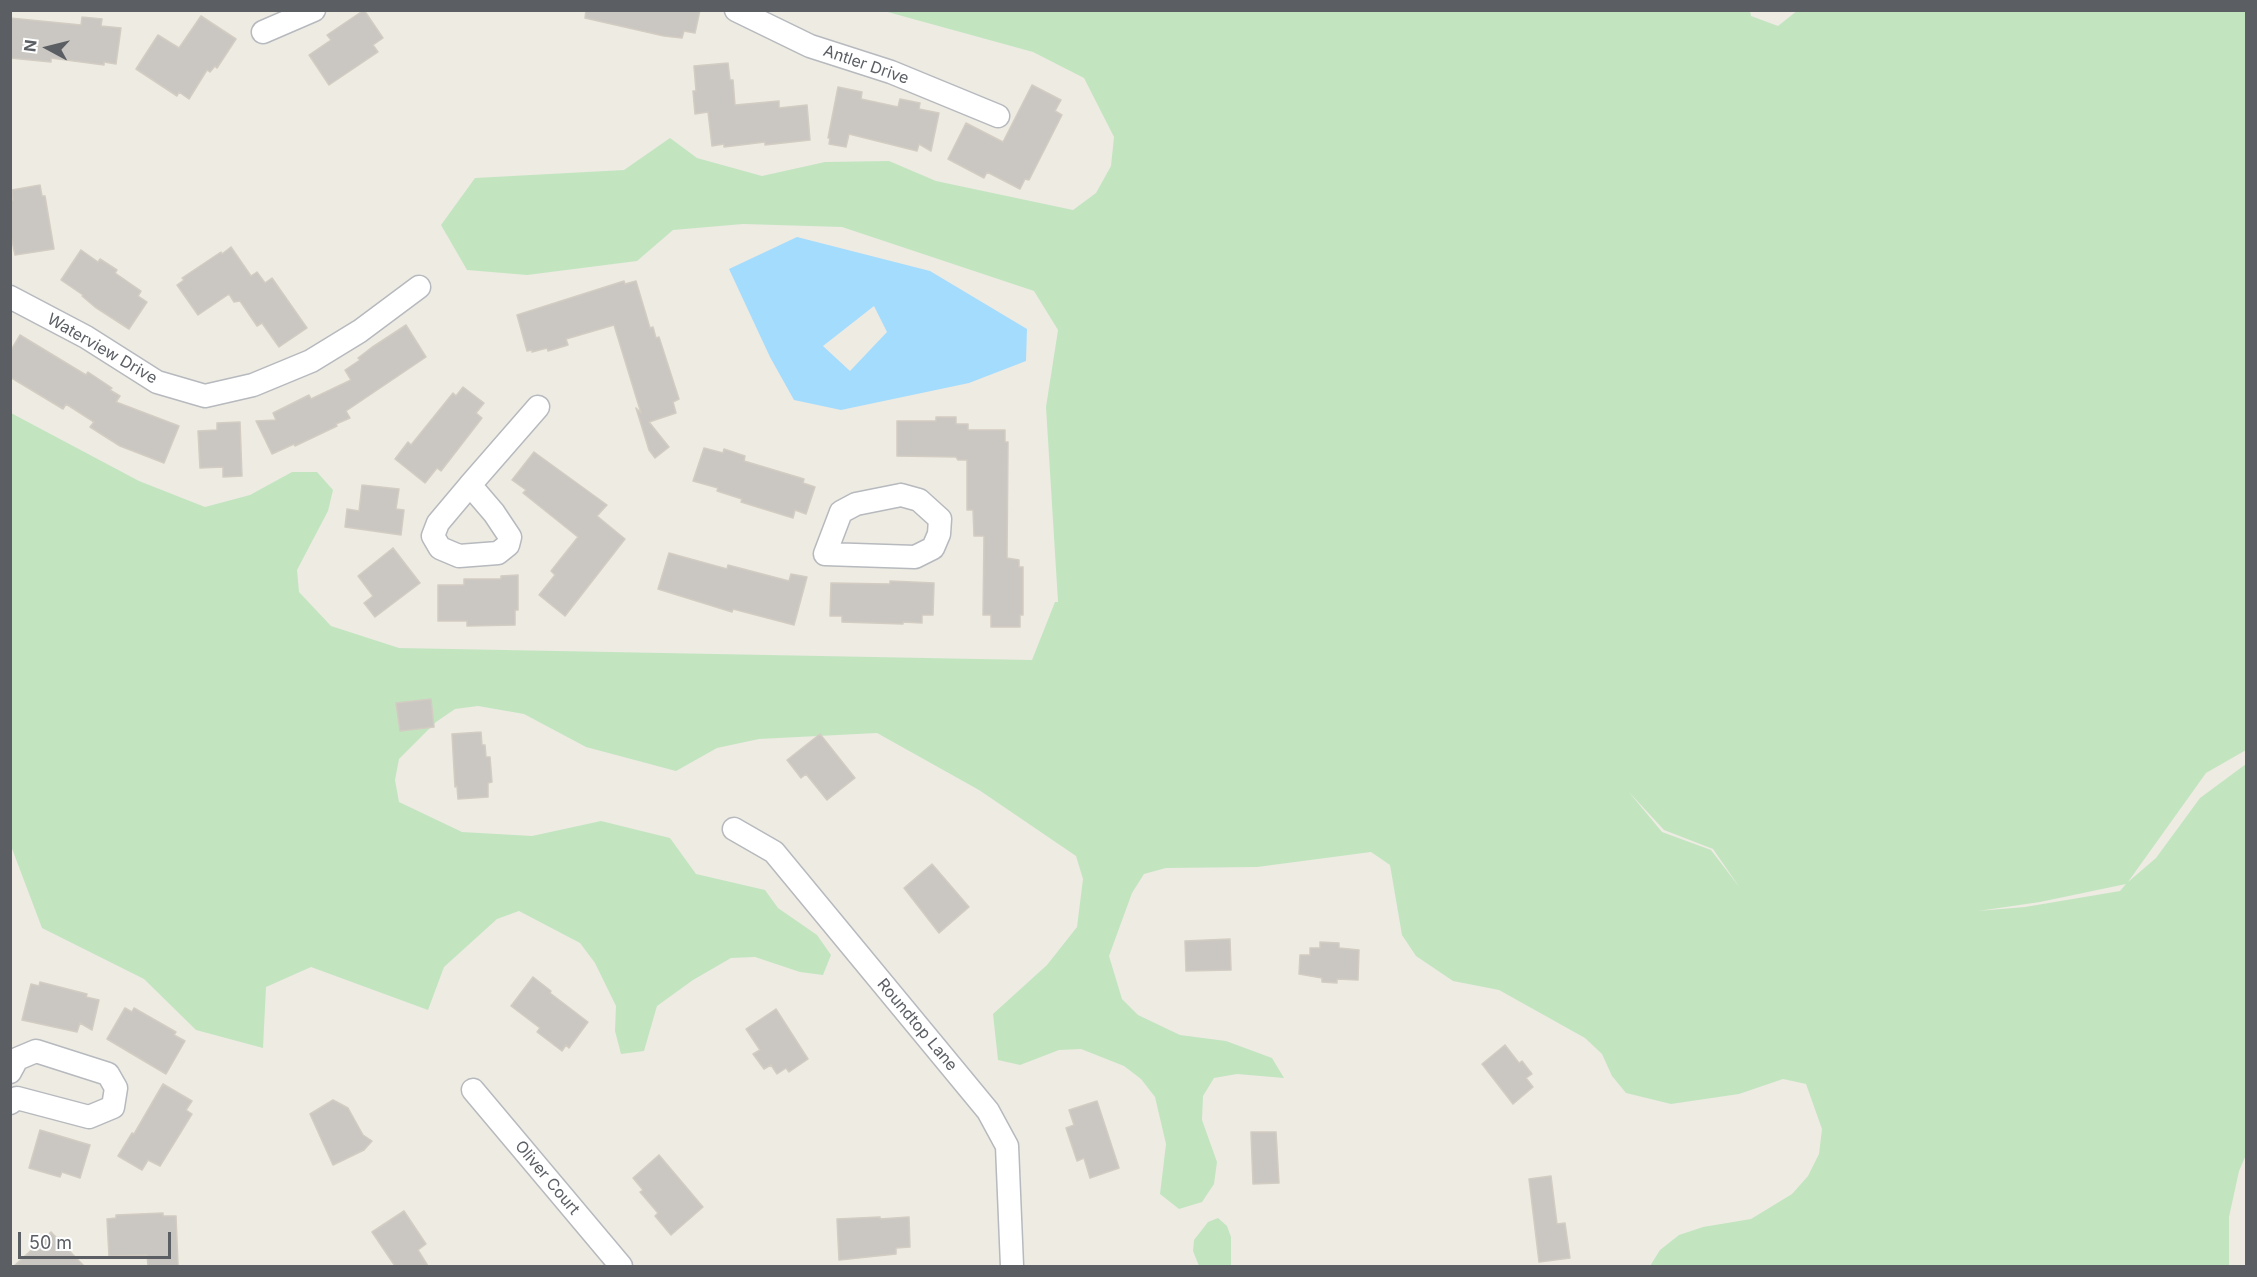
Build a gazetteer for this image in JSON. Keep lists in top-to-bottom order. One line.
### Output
{"streets":{"street":["Antler Drive","Waterview Drive","Roundtop Lane","Oliver Court"]},"scale_bar":"50 m","north":"left"}
